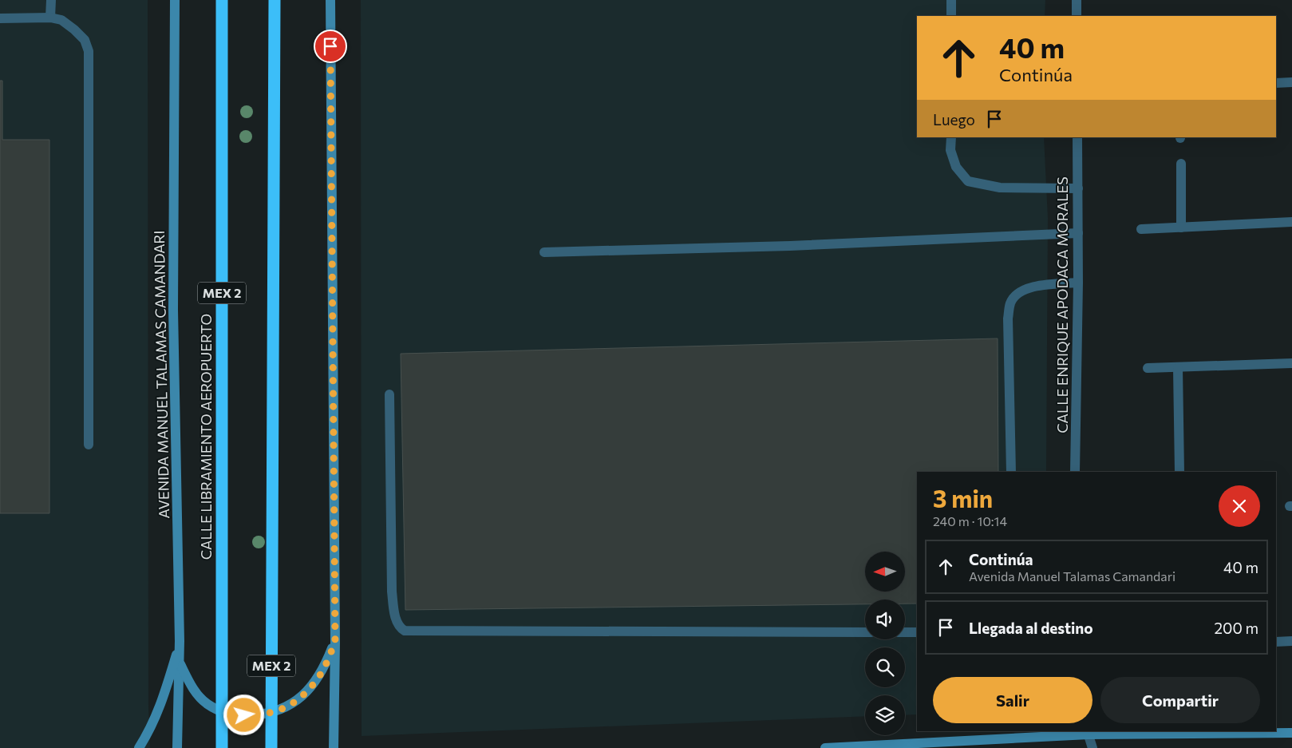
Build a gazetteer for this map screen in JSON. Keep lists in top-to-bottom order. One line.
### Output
{"streets":{"highway":["MEX 2","CALLE LIBRAMIENTO AEROPUERTO"],"main road":["AVENIDA MANUEL TALAMAS CAMANDARI"],"street":["CALLE ENRIQUE APODACA MORALES"]},"north":"left","page":{"turn":["40 m","Continúa"],"then":"Luego","heading":["3 min","240 m · 10:14"],"list":[{"name":"Continúa","note":"Avenida Manuel Talamas Camandari","value":"40 m"},{"name":"Llegada al destino","value":"200 m"}],"buttons":["Salir","Compartir"]}}
